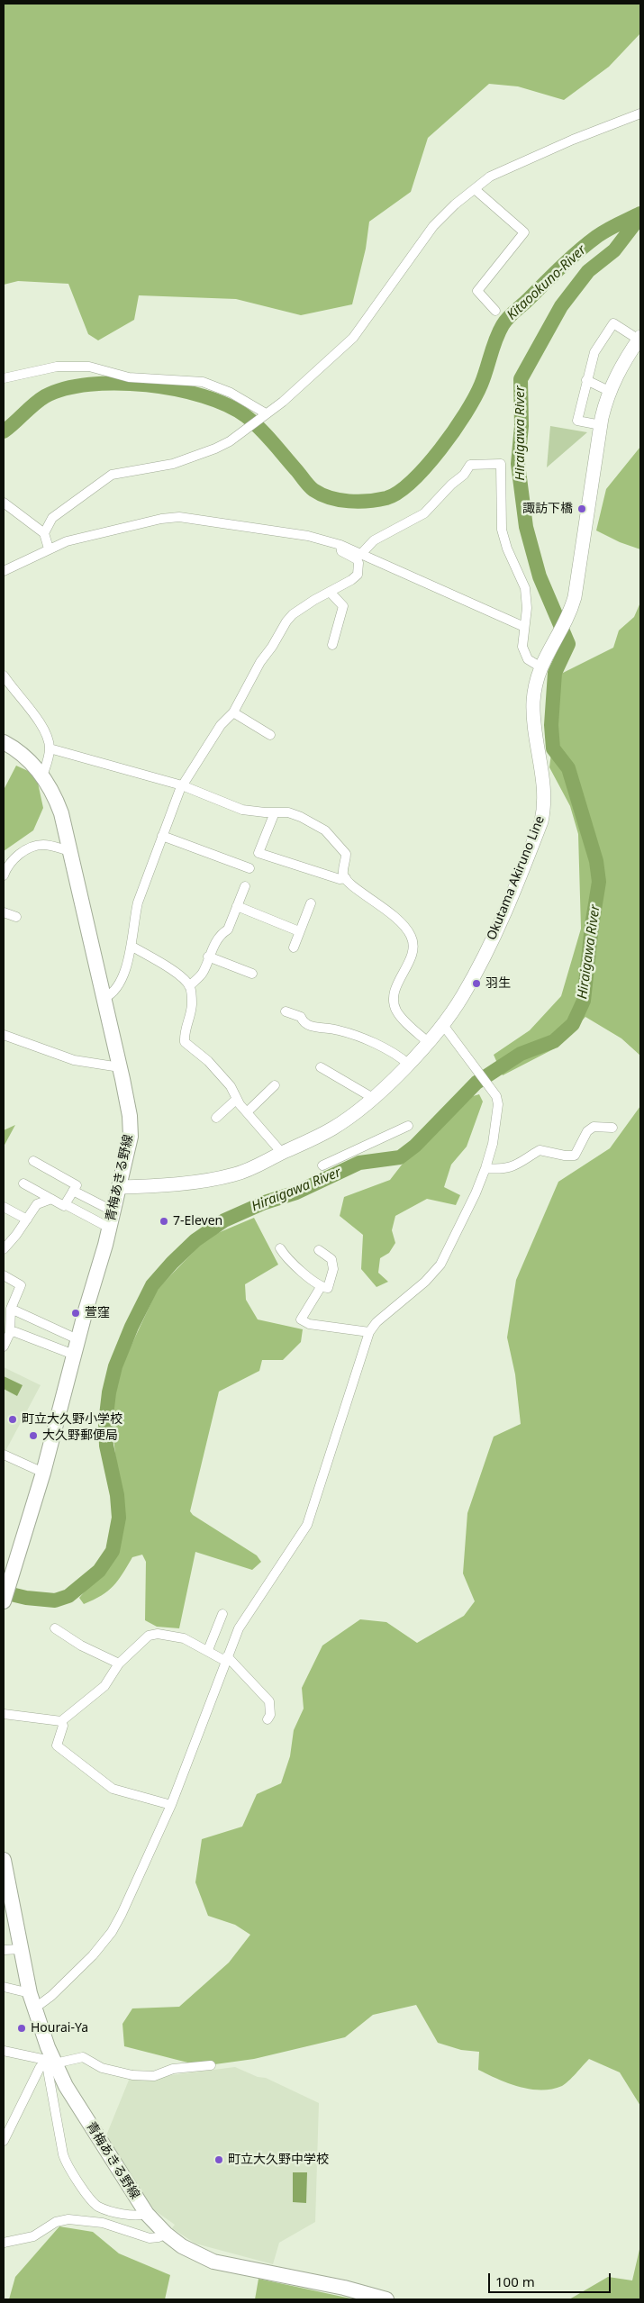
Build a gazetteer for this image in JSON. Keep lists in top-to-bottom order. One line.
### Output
{"streets":{"main road":["Okutama Akiruno Line","青梅あきる野線"]},"crossings":[["Okutama Akiruno Line","青梅あきる野線"]],"water":["Kitaookuno-River","Hiraigawa River"],"places":["諏訪下橋","羽生","7-Eleven","萱窪","町立大久野小学校","大久野郵便局","Hourai-Ya","町立大久野中学校"],"scale_bar":"100 m"}
